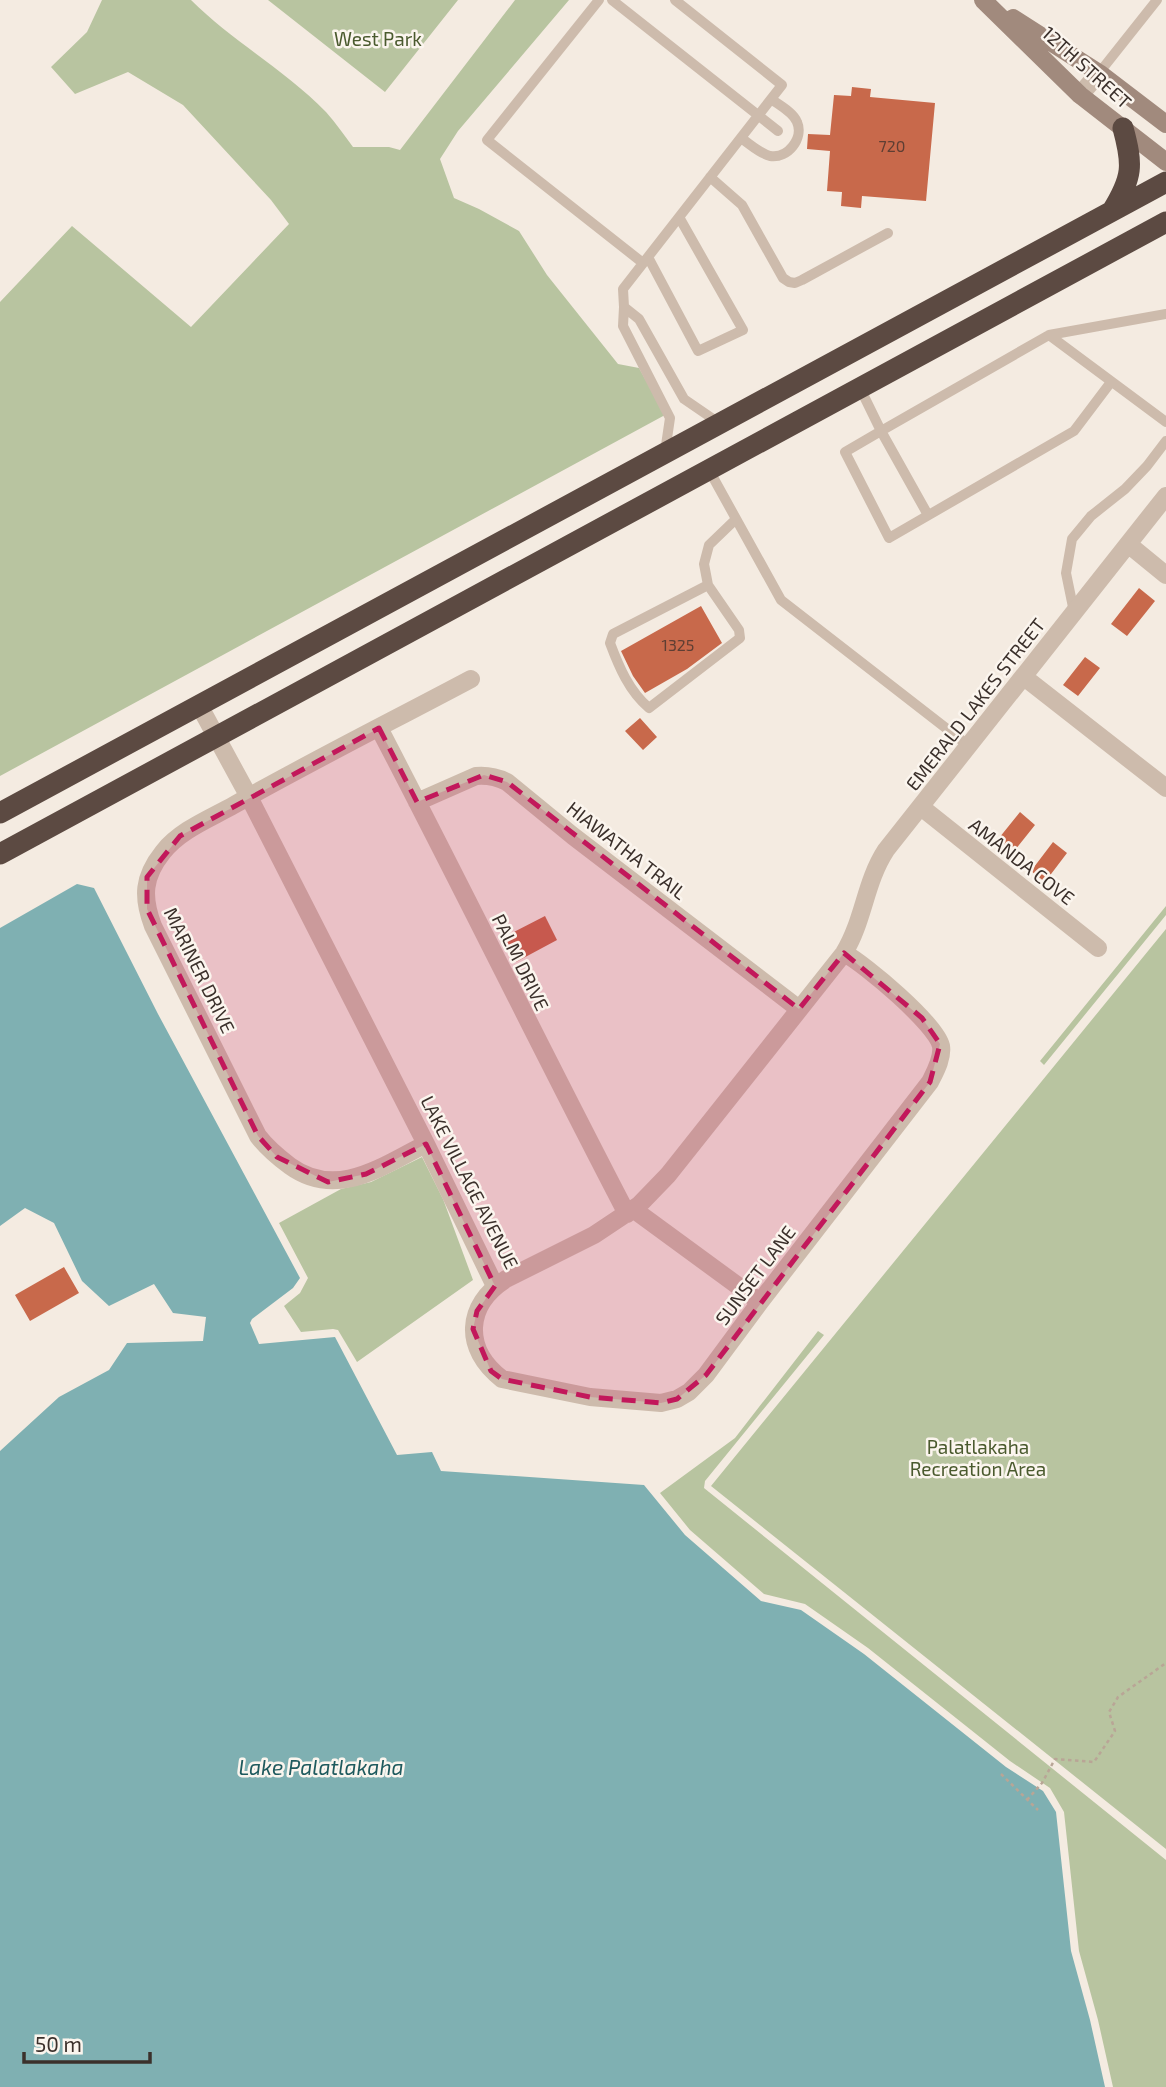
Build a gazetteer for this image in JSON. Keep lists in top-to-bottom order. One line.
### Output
{"streets":{"main road":["12TH STREET"],"street":["EMERALD LAKES STREET","HIAWATHA TRAIL","AMANDA COVE","PALM DRIVE","MARINER DRIVE","LAKE VILLAGE AVENUE","SUNSET LANE"]},"crossings":[["EMERALD LAKES STREET","AMANDA COVE"],["EMERALD LAKES STREET","LAKE VILLAGE AVENUE"],["EMERALD LAKES STREET","SUNSET LANE"],["HIAWATHA TRAIL","PALM DRIVE"],["HIAWATHA TRAIL","LAKE VILLAGE AVENUE"],["PALM DRIVE","MARINER DRIVE"],["PALM DRIVE","LAKE VILLAGE AVENUE"],["PALM DRIVE","SUNSET LANE"],["MARINER DRIVE","LAKE VILLAGE AVENUE"],["LAKE VILLAGE AVENUE","SUNSET LANE"]],"water":["Lake Palatlakaha"],"parks":["West Park","Palatlakaha Recreation Area"],"house_numbers":["720","1325"],"scale_bar":"50 m"}
